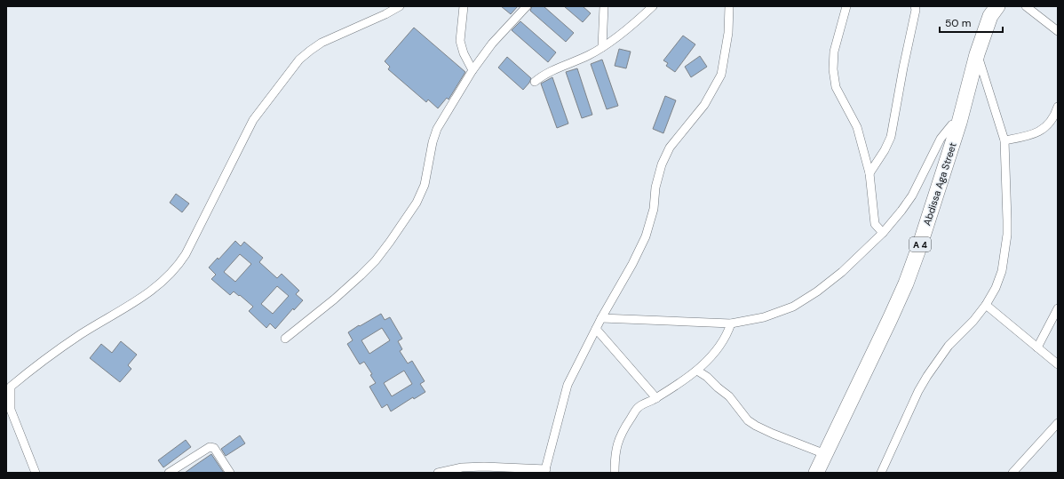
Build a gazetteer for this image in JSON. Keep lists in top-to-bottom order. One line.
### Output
{"streets":{"highway":["Abdissa Aga Street","A 4"]},"scale_bar":"50 m"}
